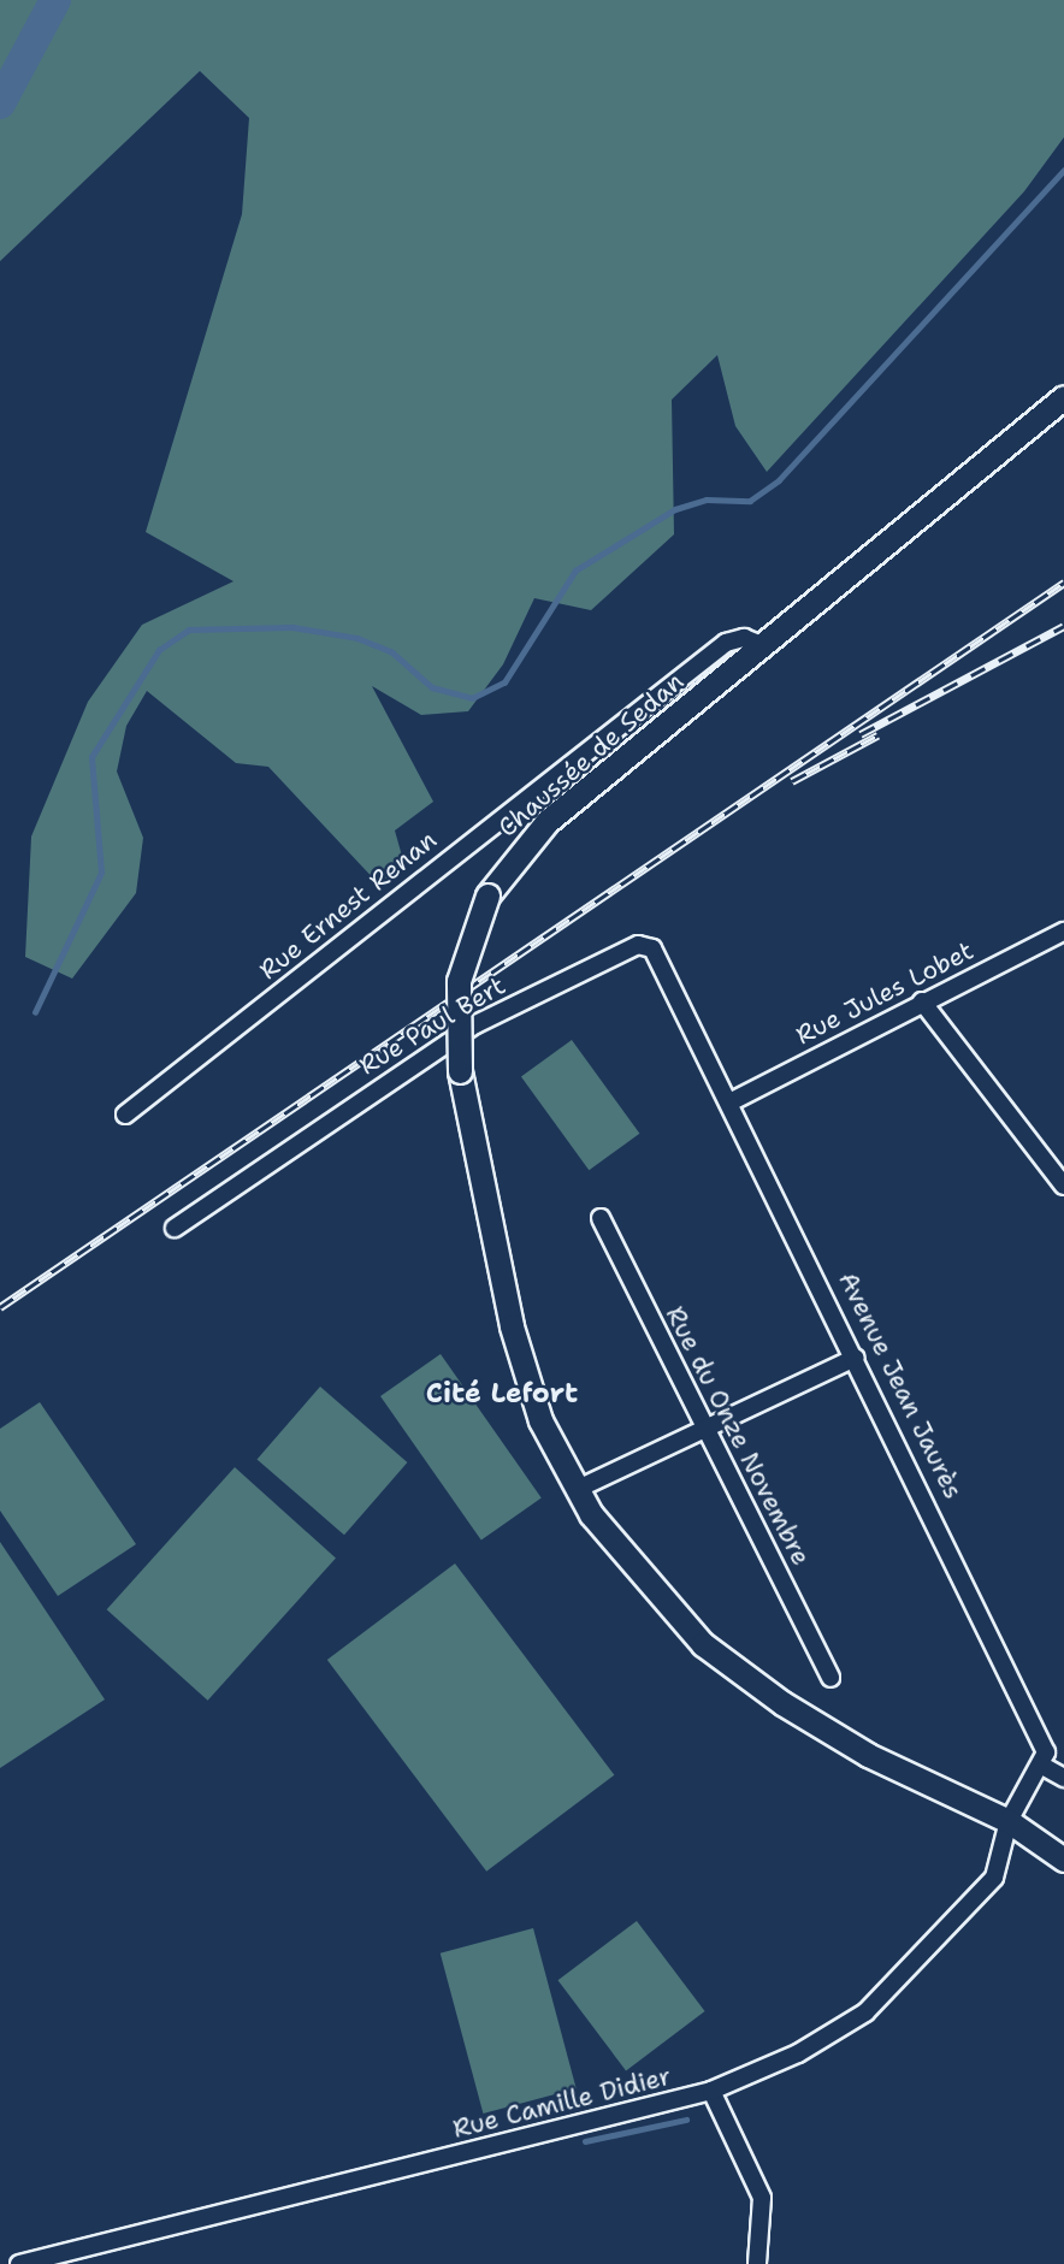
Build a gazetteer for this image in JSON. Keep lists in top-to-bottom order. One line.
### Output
{"streets":{"main road":["Chaussée de Sedan"],"street":["Rue Ernest Renan","Rue Jules Lobet","Rue Paul Bert","Avenue Jean Jaurès","Rue du Onze Novembre","Rue Camille Didier"]},"crossings":[["Chaussée de Sedan","Rue Ernest Renan"],["Chaussée de Sedan","Rue Camille Didier"],["Rue Jules Lobet","Avenue Jean Jaurès"],["Rue Paul Bert","Avenue Jean Jaurès"]],"districts":["Cité Lefort"]}
